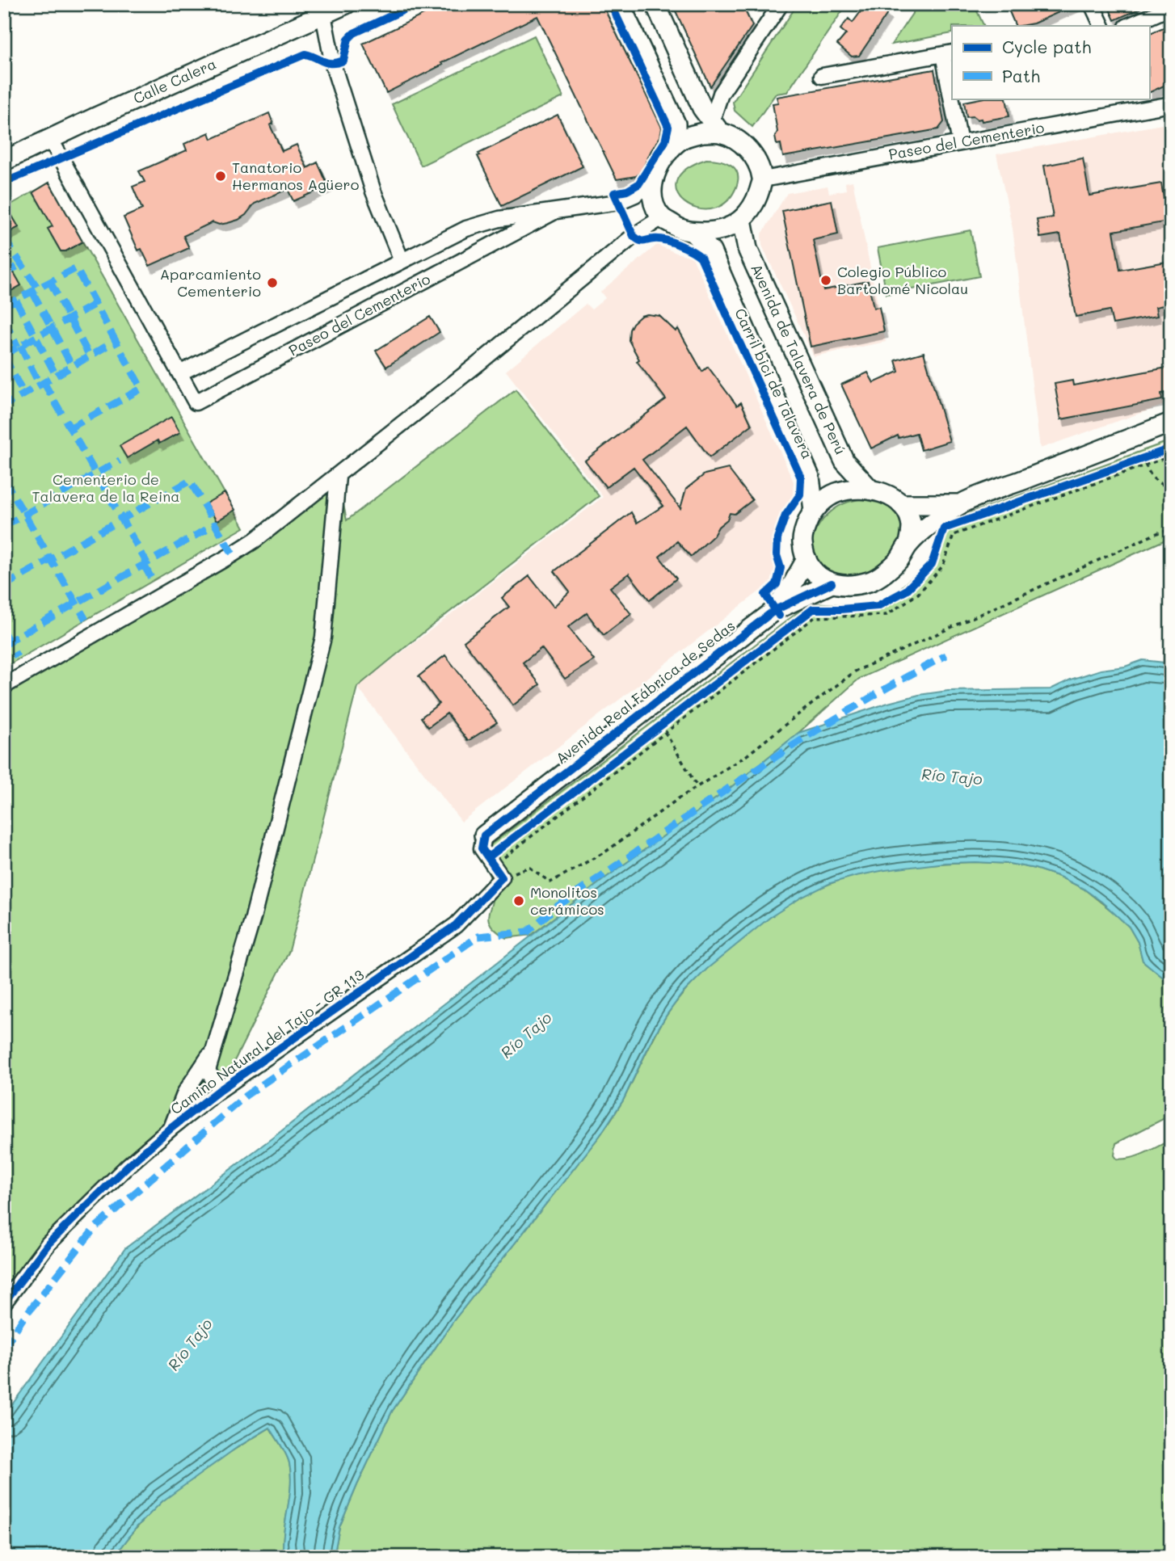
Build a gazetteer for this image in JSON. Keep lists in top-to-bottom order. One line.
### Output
{"streets":{"street":["Calle Calera","Paseo del Cementerio","Avenida de Talavera de Perú","Avenida Real Fábrica de Sedas","Camino Natural del Tajo - GR 113"],"cycle path":["Carril bici de Talavera"]},"crossings":[["Calle Calera","Paseo del Cementerio"],["Paseo del Cementerio","Avenida de Talavera de Perú"],["Avenida de Talavera de Perú","Avenida Real Fábrica de Sedas"]],"water":["Río Tajo"],"parks":["Cementerio de Talavera de la Reina"],"places":["Tanatorio Hermanos Agüero","Colegio Público Bartolomé Nicolau","Aparcamiento Cementerio","Monolitos cerámicos"],"legend":["Cycle path","Path"]}
